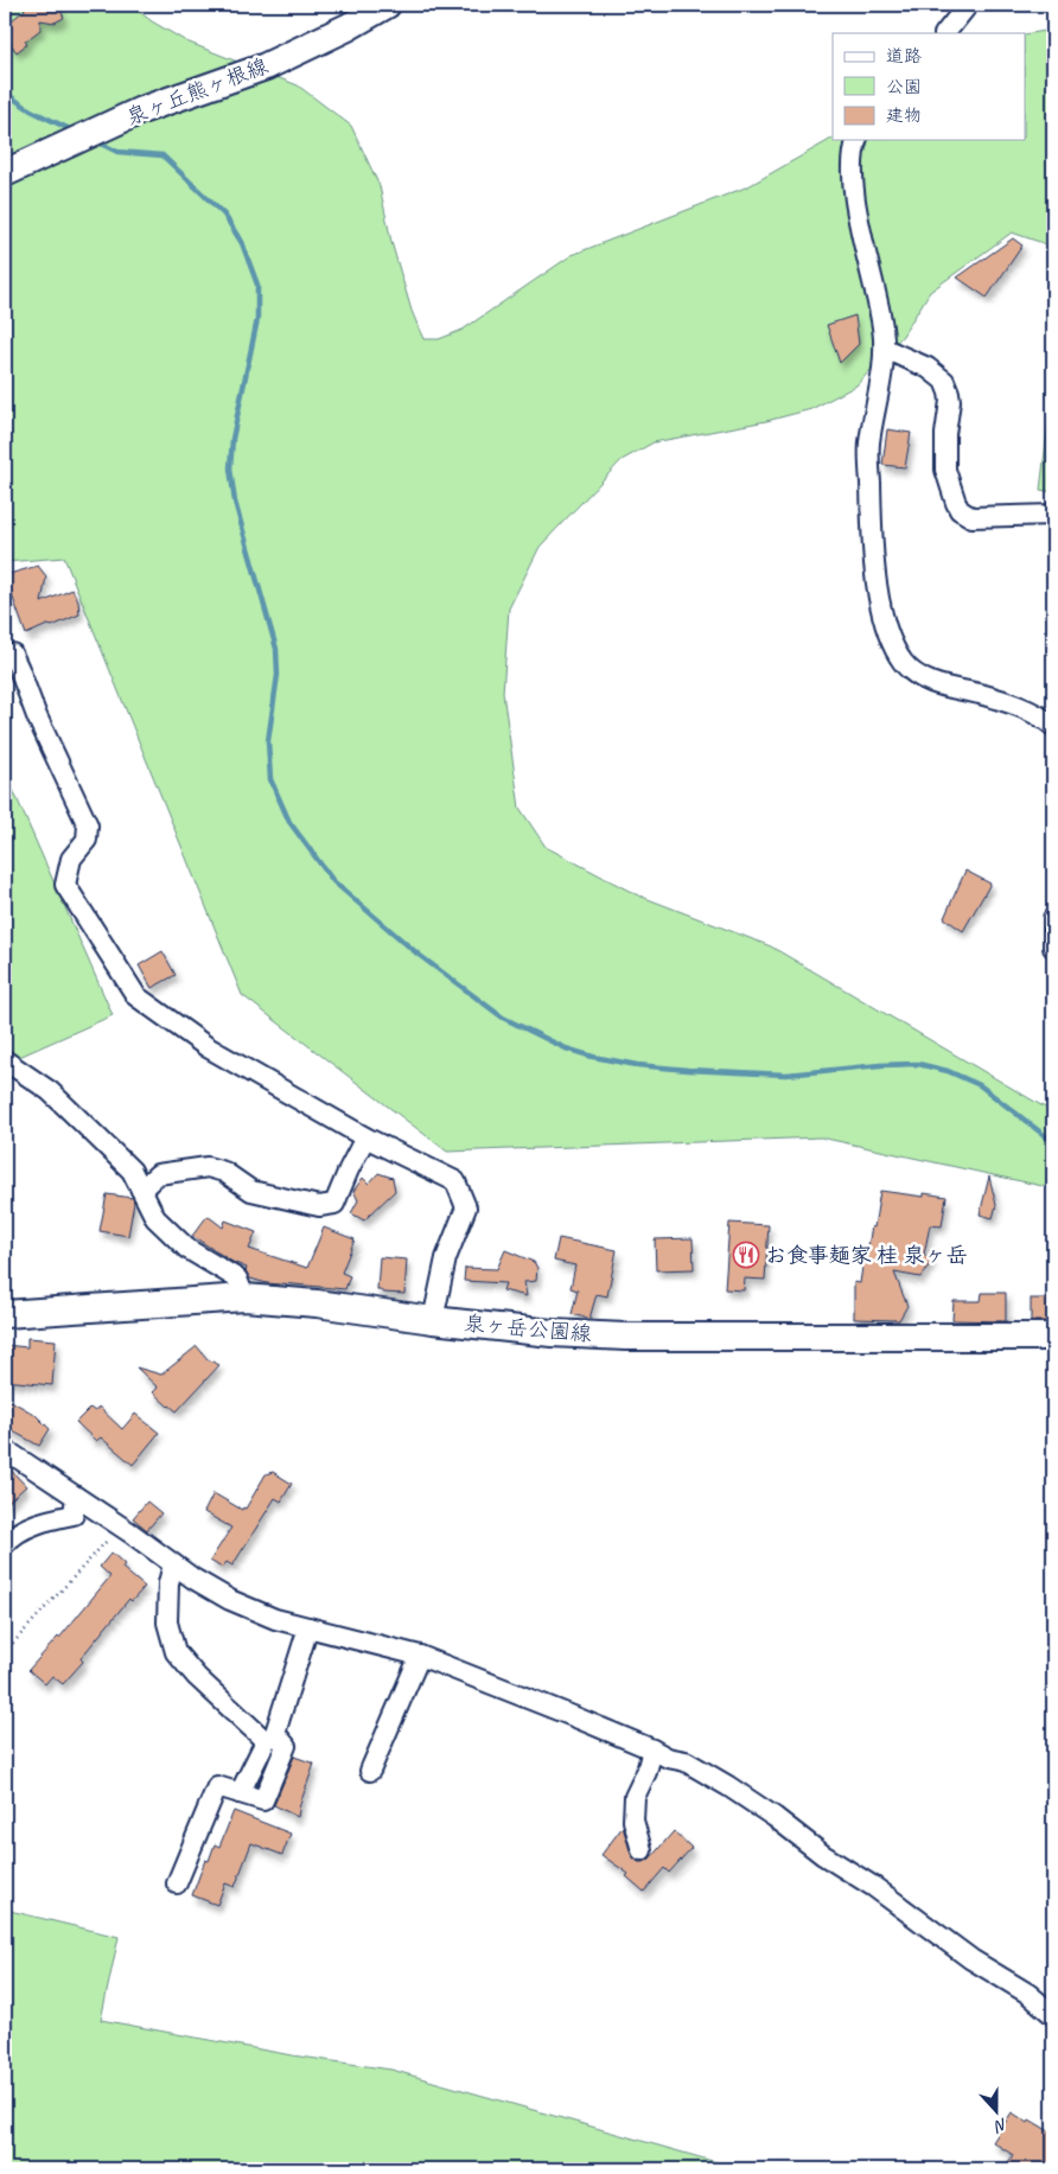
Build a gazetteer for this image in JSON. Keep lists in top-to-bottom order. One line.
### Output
{"streets":{"main road":["泉ヶ丘熊ヶ根線","泉ヶ岳公園線"]},"places":{"restaurant":["お食事麺家 桂 泉ヶ岳"]},"legend":["道路","公園","建物"],"north":"bottom"}
